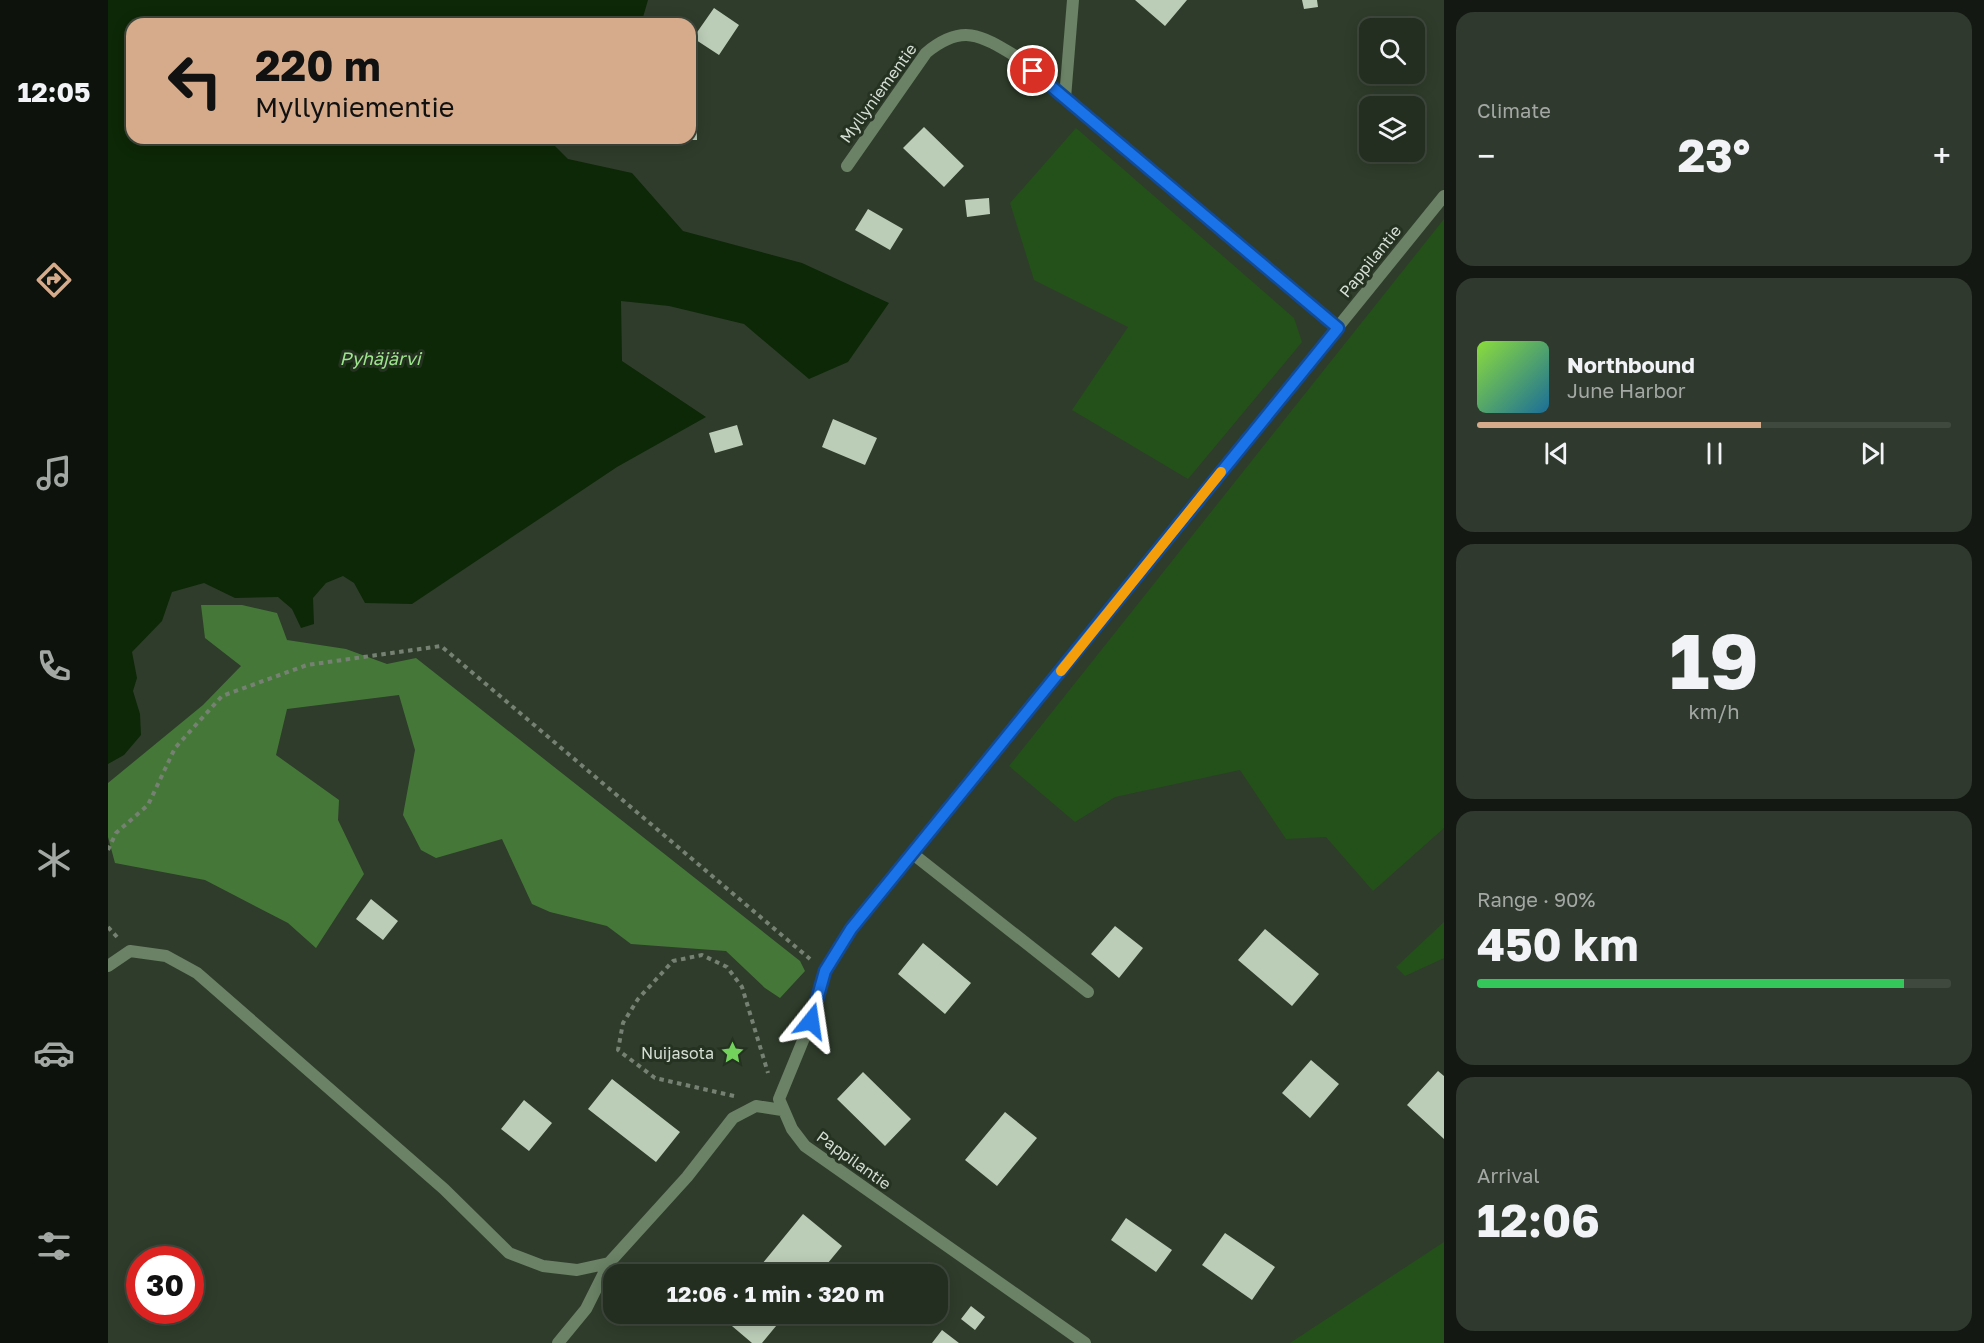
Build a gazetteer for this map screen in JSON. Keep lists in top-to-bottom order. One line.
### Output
{"streets":{"street":["Myllyniementie","Pappilantie"]},"crossings":[["Myllyniementie","Pappilantie"]],"water":["Pyhäjärvi"],"places":{"place":["Nuijasota"]},"page":{"tabs":"12:05","tile":["Climate",["19","km/h"],["Range · 90%","450 km"],["Arrival","12:06"]],"turn":["220 m","Myllyniementie"],"heat":["−","23°","+"],"song":["Northbound","June Harbor"],"limit":"30","trip":"12:06 · 1 min · 320 m"}}
